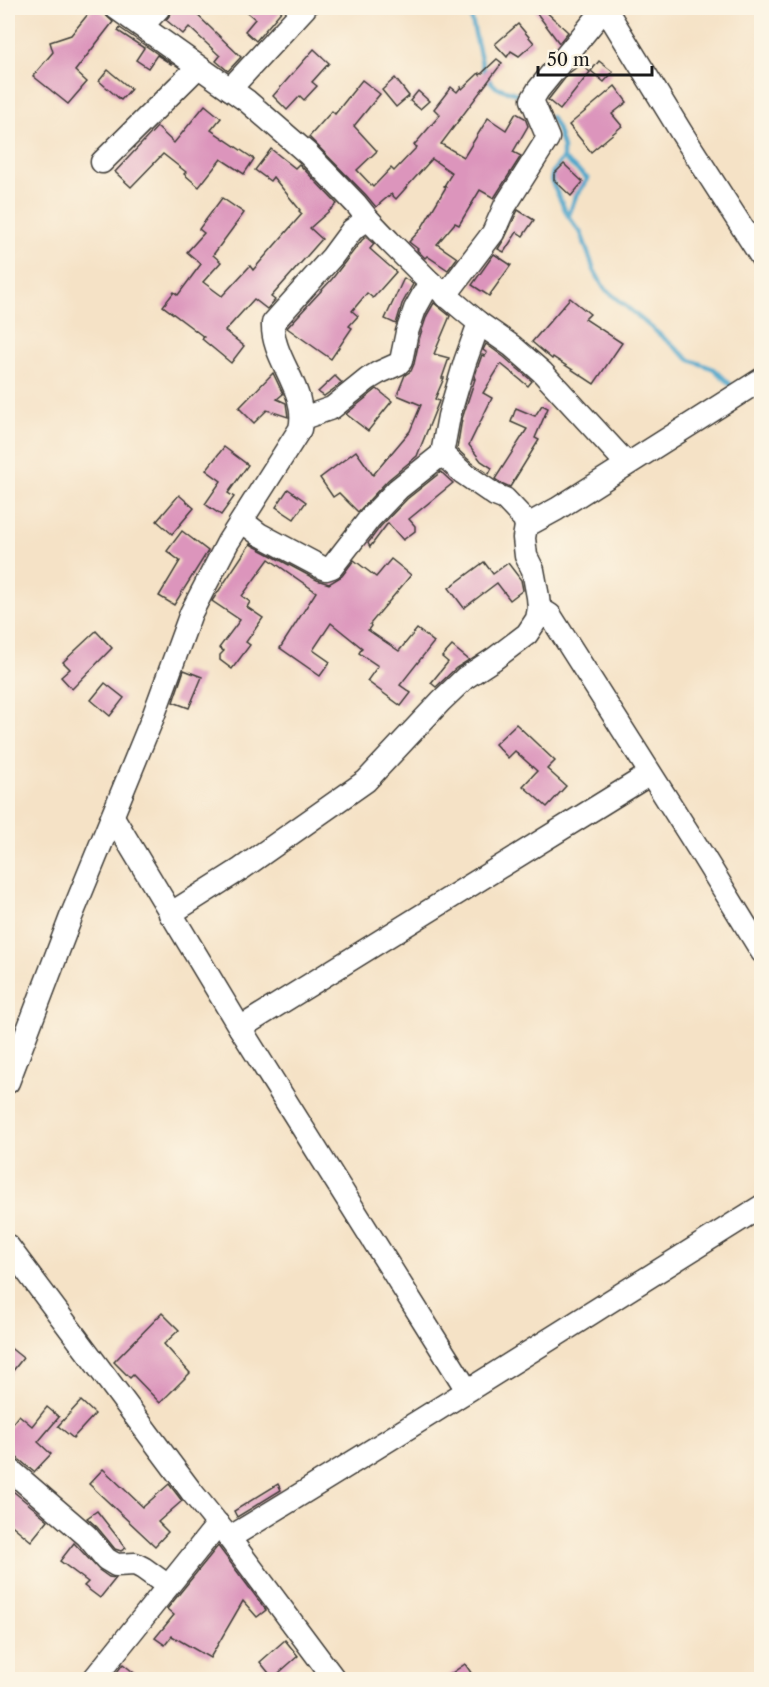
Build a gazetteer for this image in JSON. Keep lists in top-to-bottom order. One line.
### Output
{"scale_bar":"50 m"}
